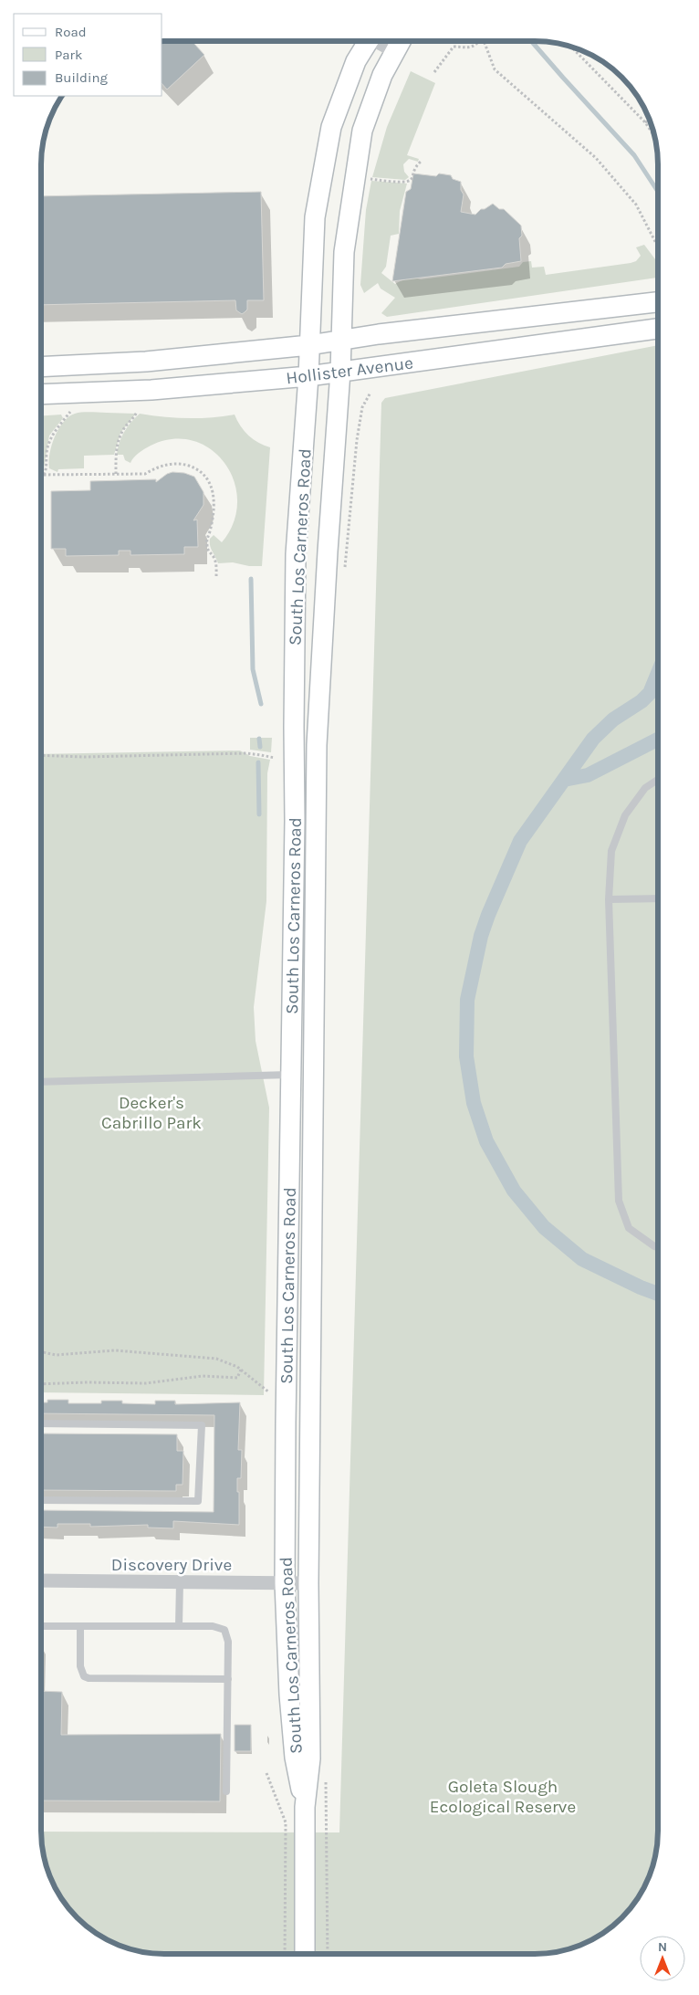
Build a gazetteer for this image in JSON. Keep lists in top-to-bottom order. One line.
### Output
{"streets":{"main road":["Hollister Avenue","South Los Carneros Road"],"street":["Discovery Drive"]},"crossings":[["Hollister Avenue","South Los Carneros Road"],["South Los Carneros Road","Discovery Drive"]],"parks":["Decker's Cabrillo Park","Goleta Slough Ecological Reserve"],"legend":["Road","Park","Building"],"north":"top"}
